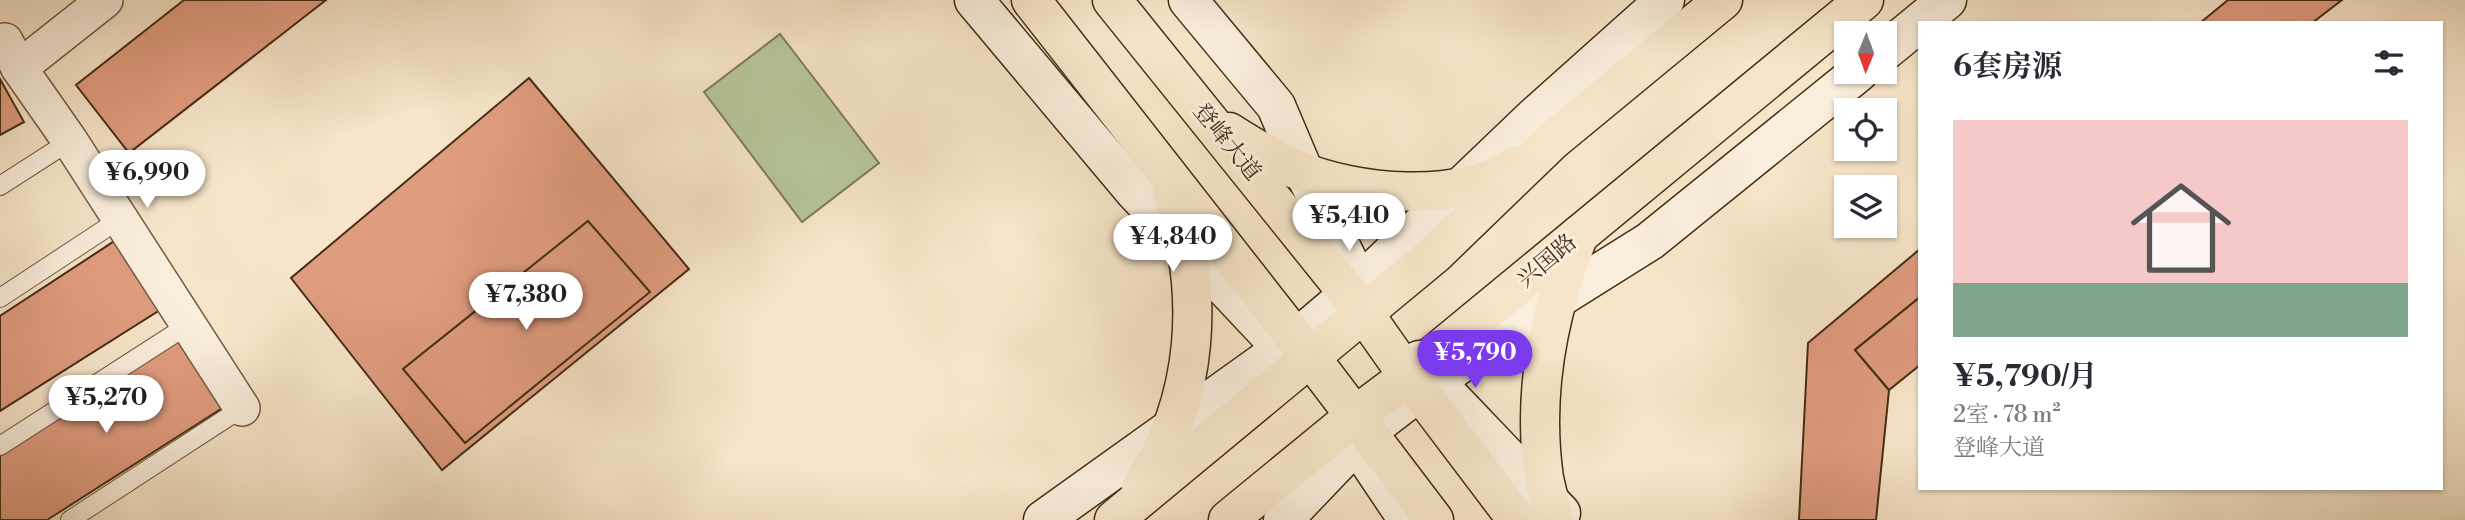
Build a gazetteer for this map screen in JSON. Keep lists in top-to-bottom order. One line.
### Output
{"streets":{"main road":["登峰大道","兴国路"]},"crossings":[["登峰大道","兴国路"]],"north":"bottom","page":{"heading":"6套房源","list":[{"name":"¥5,790/月","note":"2室 · 78 m² · 登峰大道"}],"price":["¥6,990","¥5,410","¥4,840","¥7,380","¥5,790","¥5,270"]}}
